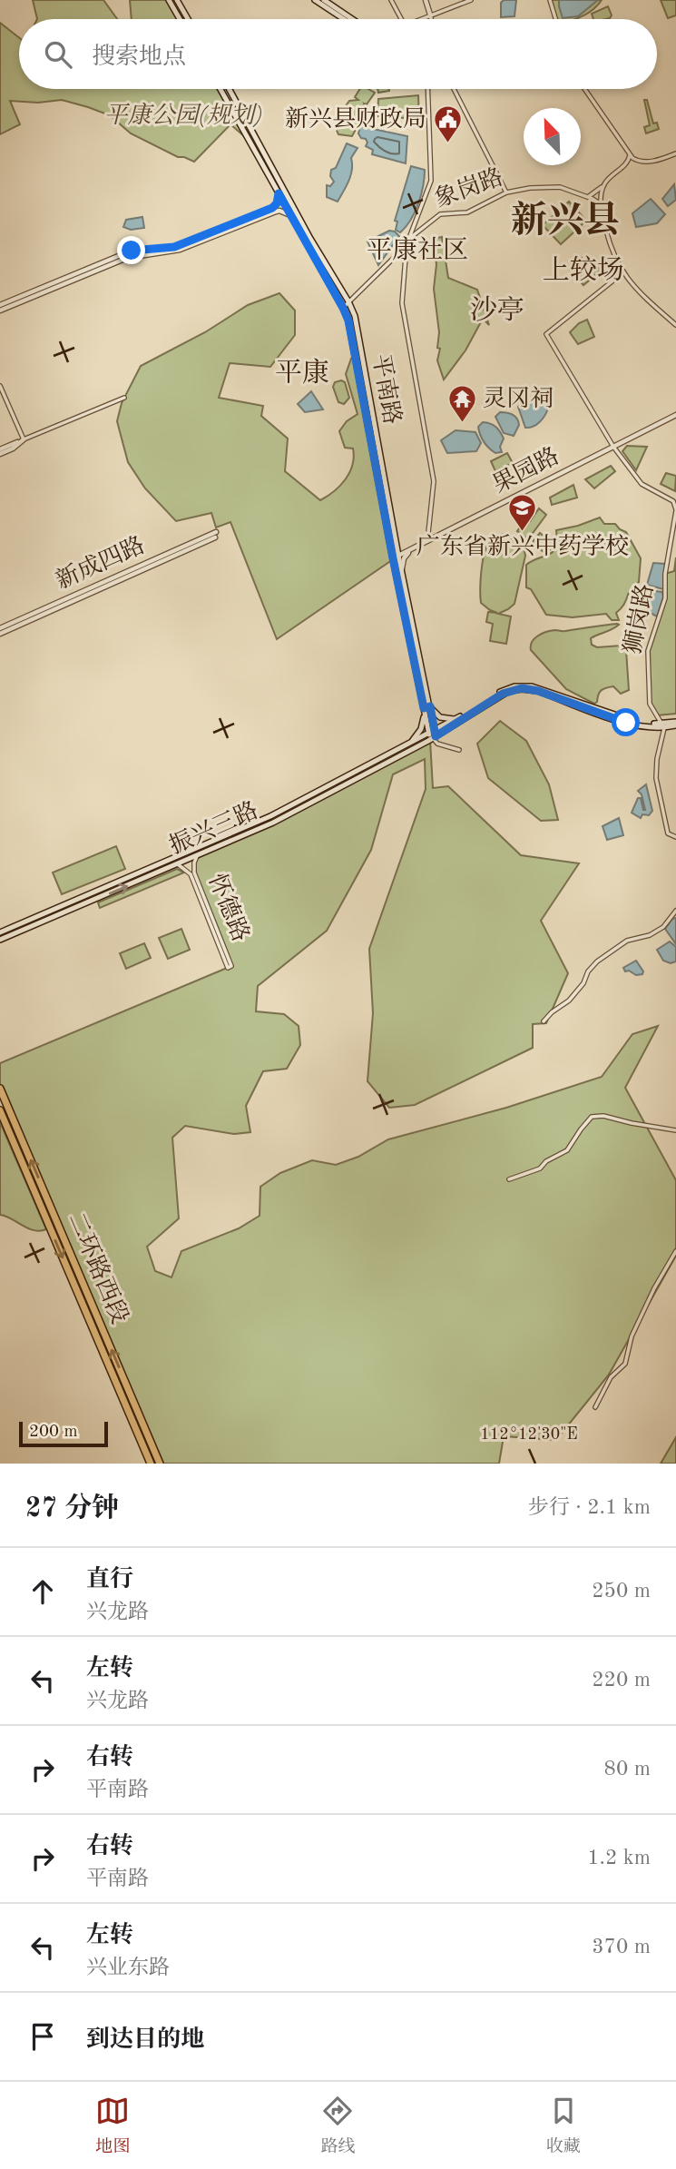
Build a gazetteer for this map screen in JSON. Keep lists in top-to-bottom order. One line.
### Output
{"streets":{"main road":["平南路","振兴三路","二环路西段"],"street":["象岗路","果园路","新成四路","狮岗路","怀德路"]},"crossings":[["象岗路","平南路"],["平南路","果园路"],["平南路","振兴三路"],["果园路","狮岗路"],["振兴三路","怀德路"]],"districts":["新兴县","平康社区","上较场","沙亭","平康"],"parks":["平康公园(规划)"],"places":{"public building":["新兴县财政局"],"temple":["灵冈祠"],"school or university":["广东省新兴中药学校"]},"scale_bar":"200 m","north":"top left","page":{"search":"搜索地点","scale":"200 m","heading":["27 分钟","步行 · 2.1 km"],"list":[["直行","兴龙路","250 m"],["左转","兴龙路","220 m"],["右转","平南路","80 m"],["右转","平南路","1.2 km"],["左转","兴业东路","370 m"],"到达目的地"],"nav":["地图","路线","收藏"]},"coordinates":["112°12'30\"E"]}
